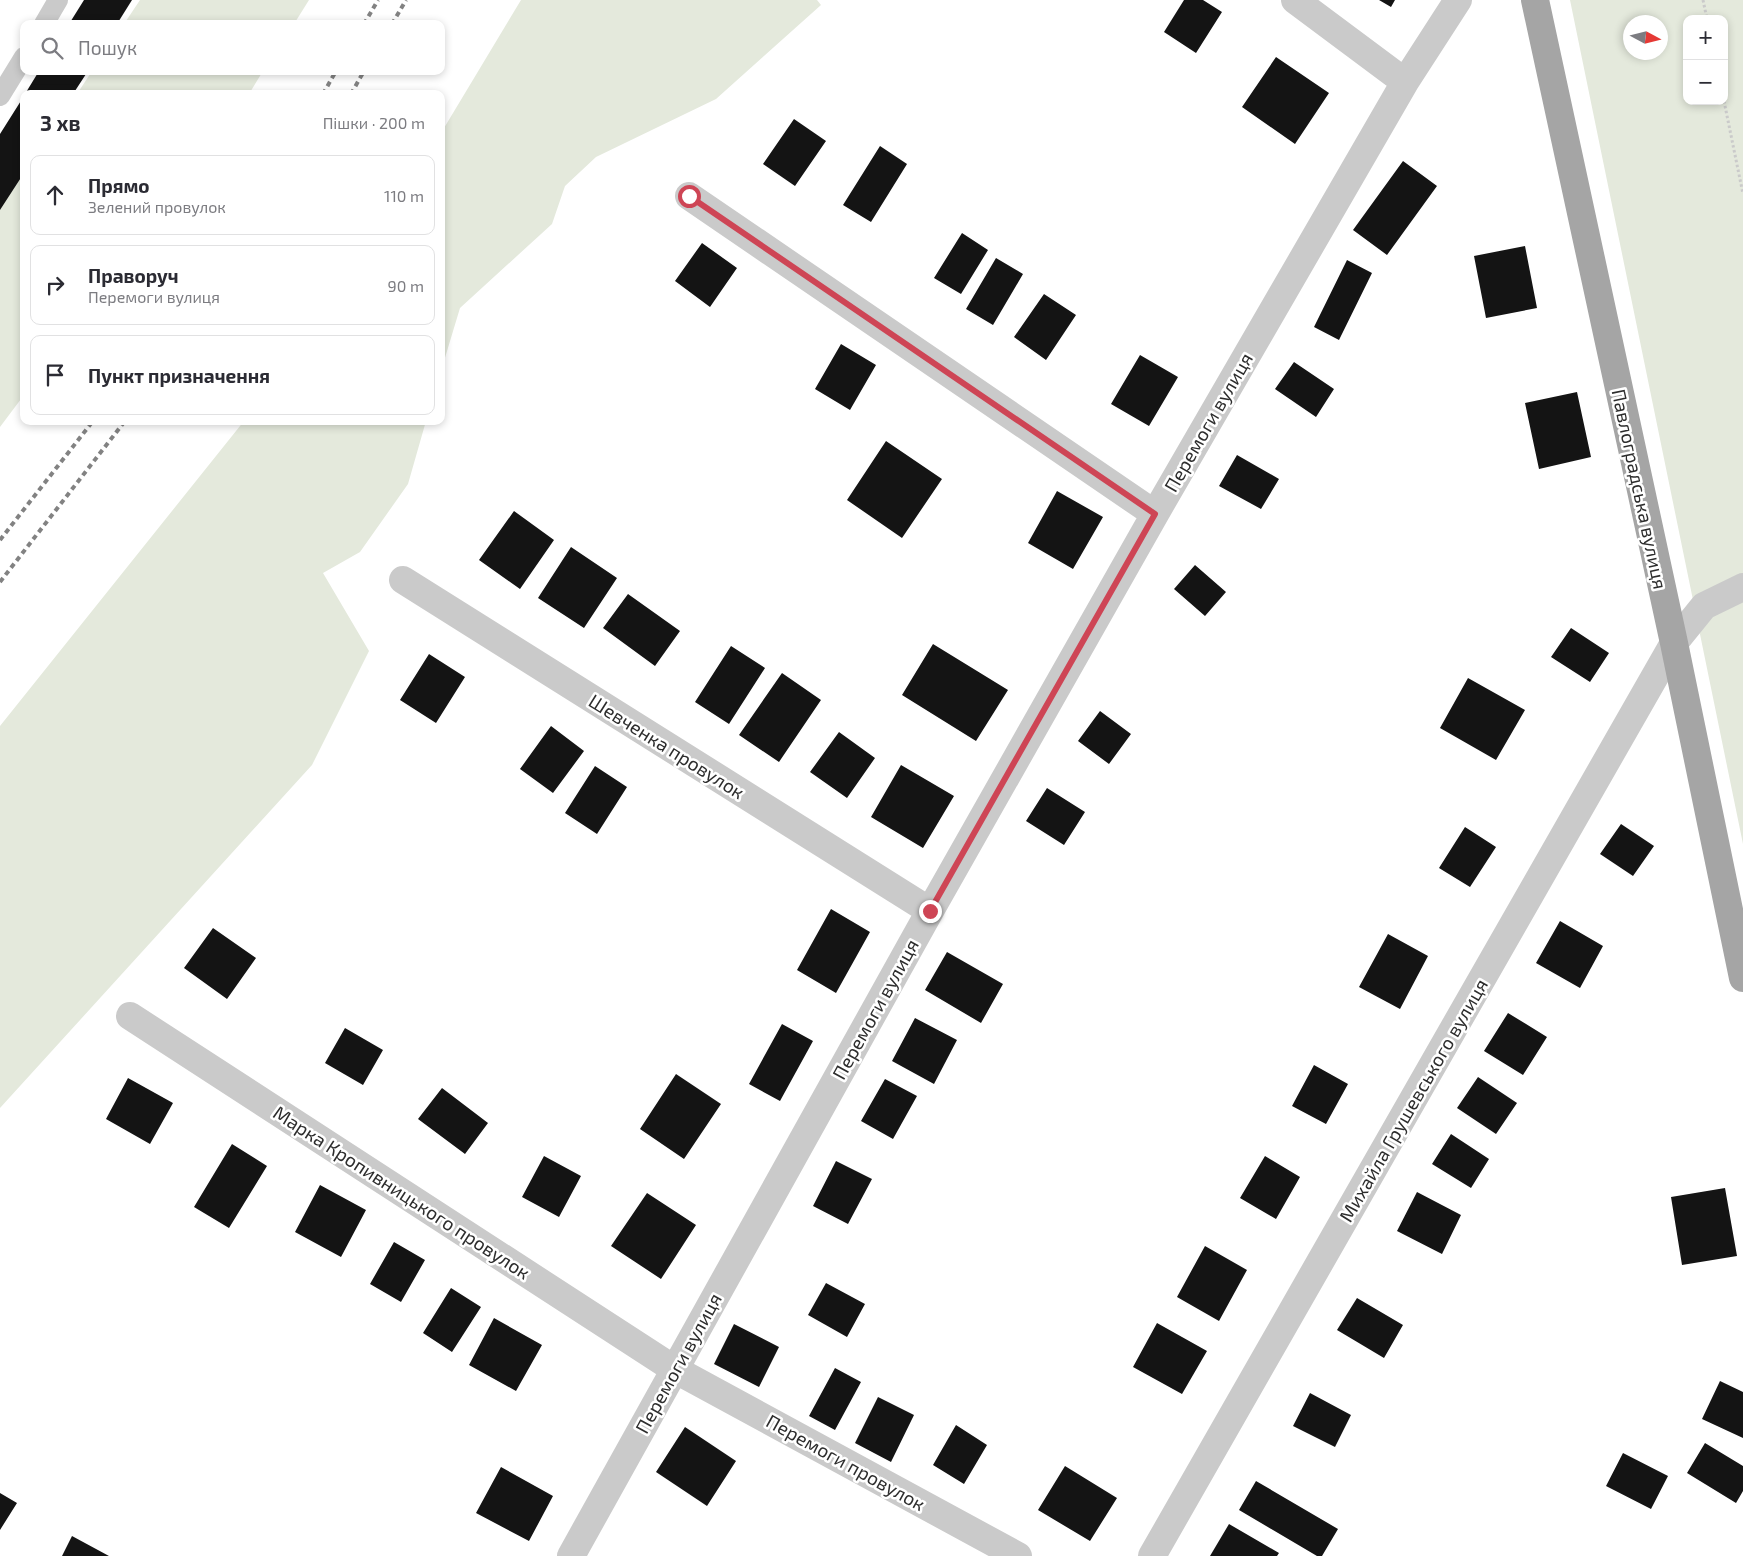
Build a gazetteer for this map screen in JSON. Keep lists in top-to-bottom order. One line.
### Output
{"streets":{"main road":["Павлоградська вулиця"],"street":["Перемоги вулиця","Шевченка провулок","Михайла Грушевського вулиця","Марка Кропивницького провулок","Перемоги провулок"]},"crossings":[["Перемоги вулиця","Шевченка провулок"],["Перемоги вулиця","Марка Кропивницького провулок"],["Перемоги вулиця","Перемоги провулок"],["Павлоградська вулиця","Михайла Грушевського вулиця"],["Марка Кропивницького провулок","Перемоги провулок"]],"north":"right","page":{"map_buttons":["+","−"],"search":"Пошук","heading":["3 хв","Пішки · 200 m"],"list":[["Прямо","Зелений провулок","110 m"],["Праворуч","Перемоги вулиця","90 m"],"Пункт призначення"]}}
